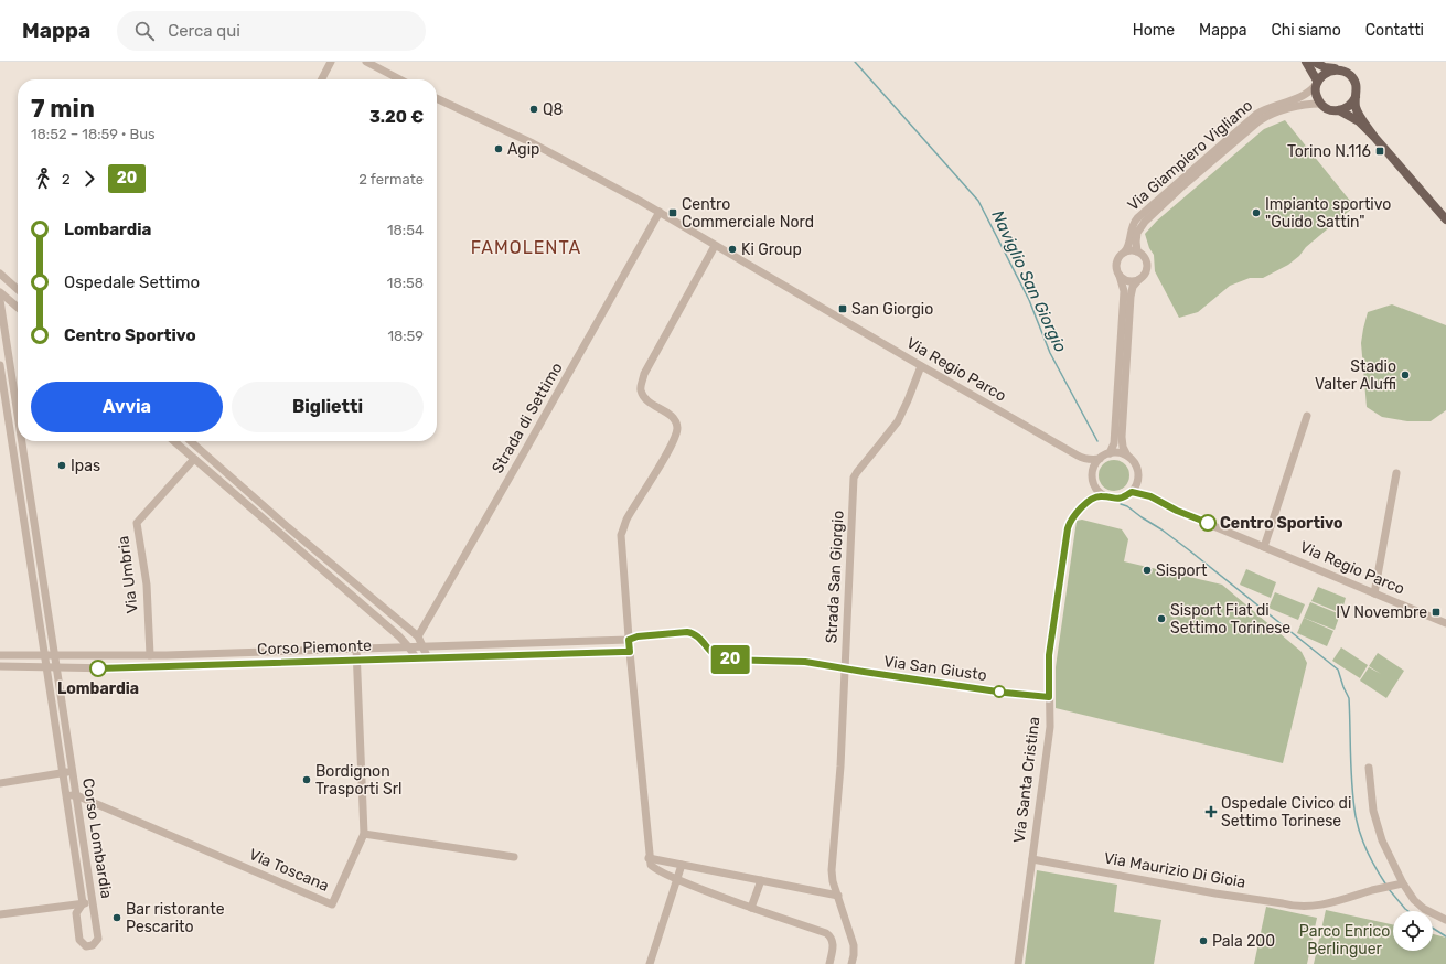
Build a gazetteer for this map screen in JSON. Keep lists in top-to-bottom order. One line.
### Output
{"streets":{"street":["Via Giampiero Vigliano","Via Regio Parco","Strada di Settimo","Via Umbria","Strada San Giorgio","Corso Piemonte","Via San Giusto","Via Santa Cristina","Corso Lombardia","Via Toscana","Via Maurizio Di Gioia"]},"crossings":[["Via Regio Parco","Strada San Giorgio"],["Via Regio Parco","Via Santa Cristina"],["Via Umbria","Corso Piemonte"],["Strada San Giorgio","Via San Giusto"],["Corso Piemonte","Via San Giusto"],["Corso Piemonte","Corso Lombardia"],["Corso Piemonte","Via Toscana"],["Via San Giusto","Via Santa Cristina"],["Via Santa Cristina","Via Maurizio Di Gioia"],["Corso Lombardia","Via Toscana"]],"districts":["FAMOLENTA"],"water":["Naviglio San Giorgio"],"parks":["Parco Enrico Berlinguer"],"places":{"other":["Q8","Agip","Impianto sportivo \"Guido Sattin\"","Ki Group","Stadio Valter Aluffi","Ipas","Centro Sportivo","Sisport","Sisport Fiat di Settimo Torinese","Lombardia","Bordignon Trasporti Srl","Bar ristorante Pescarito","Pala 200"],"transit":["Torino N.116","Centro Commerciale Nord","San Giorgio","IV Novembre"],"health":["Ospedale Civico di Settimo Torinese"]},"lines":["bus line 20"],"page":{"header":"Mappa","search":"Cerca qui","nav":["Home","Mappa","Chi siamo","Contatti"],"on_map":"20","heading":["7 min","18:52 – 18:59 · Bus","3.20 €"],"legs":["2","20","2 fermate"],"list":[{"name":"Lombardia","value":"18:54"},{"name":"Ospedale Settimo","value":"18:58"},{"name":"Centro Sportivo","value":"18:59"}],"buttons":["Avvia","Biglietti"]}}
